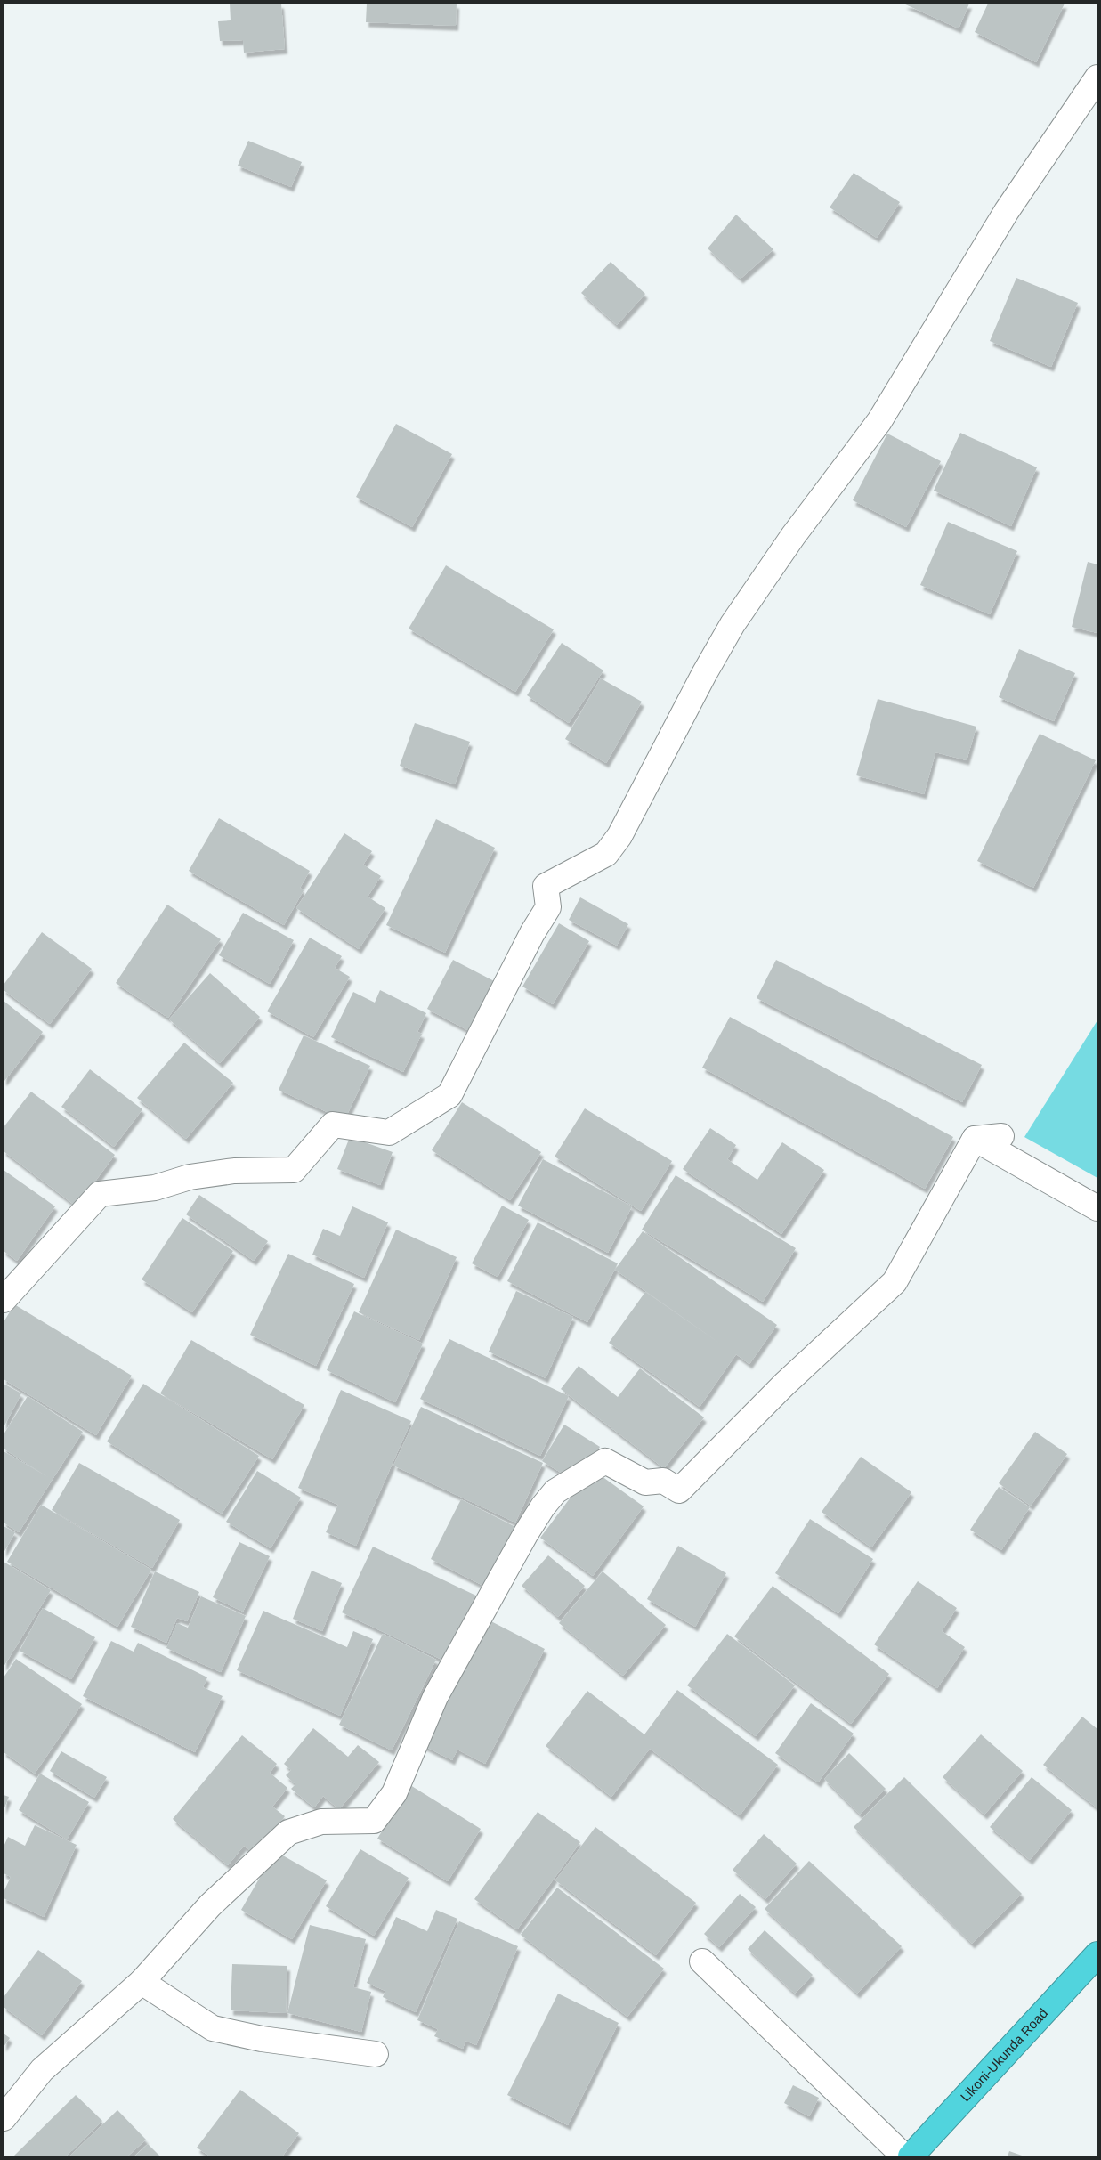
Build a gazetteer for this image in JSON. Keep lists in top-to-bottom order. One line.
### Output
{"streets":{"highway":["Likoni-Ukunda Road"]}}
